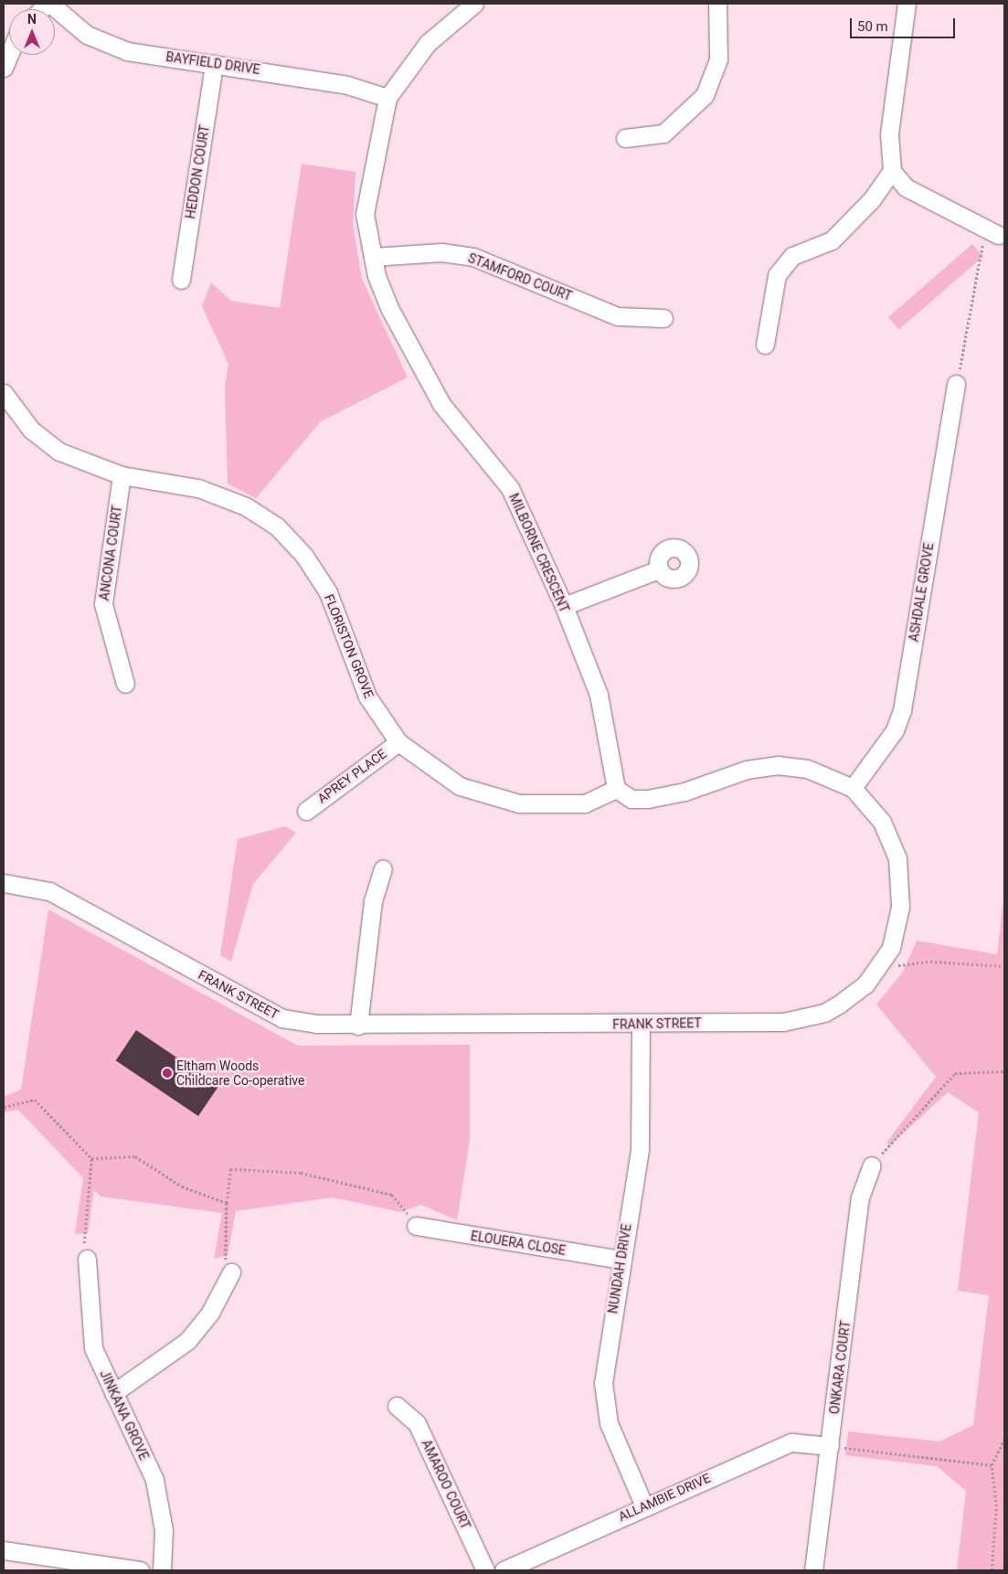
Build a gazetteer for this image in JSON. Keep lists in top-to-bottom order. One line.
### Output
{"streets":{"street":["BAYFIELD DRIVE","HEDDON COURT","STAMFORD COURT","ANCONA COURT","MILBORNE CRESCENT","ASHDALE GROVE","FLORISTON GROVE","APREY PLACE","FRANK STREET","ELOUERA CLOSE","NUNDAH DRIVE","ONKARA COURT","JINKANA GROVE","AMAROO COURT","ALLAMBIE DRIVE"]},"crossings":[["BAYFIELD DRIVE","HEDDON COURT"],["BAYFIELD DRIVE","MILBORNE CRESCENT"],["STAMFORD COURT","MILBORNE CRESCENT"],["ANCONA COURT","FLORISTON GROVE"],["MILBORNE CRESCENT","FLORISTON GROVE"],["MILBORNE CRESCENT","FRANK STREET"],["ASHDALE GROVE","FRANK STREET"],["FLORISTON GROVE","APREY PLACE"],["FLORISTON GROVE","FRANK STREET"],["FRANK STREET","NUNDAH DRIVE"],["ELOUERA CLOSE","NUNDAH DRIVE"],["NUNDAH DRIVE","ALLAMBIE DRIVE"],["ONKARA COURT","ALLAMBIE DRIVE"]],"places":["Eltham Woods Childcare Co-operative"],"scale_bar":"50 m","north":"top"}
